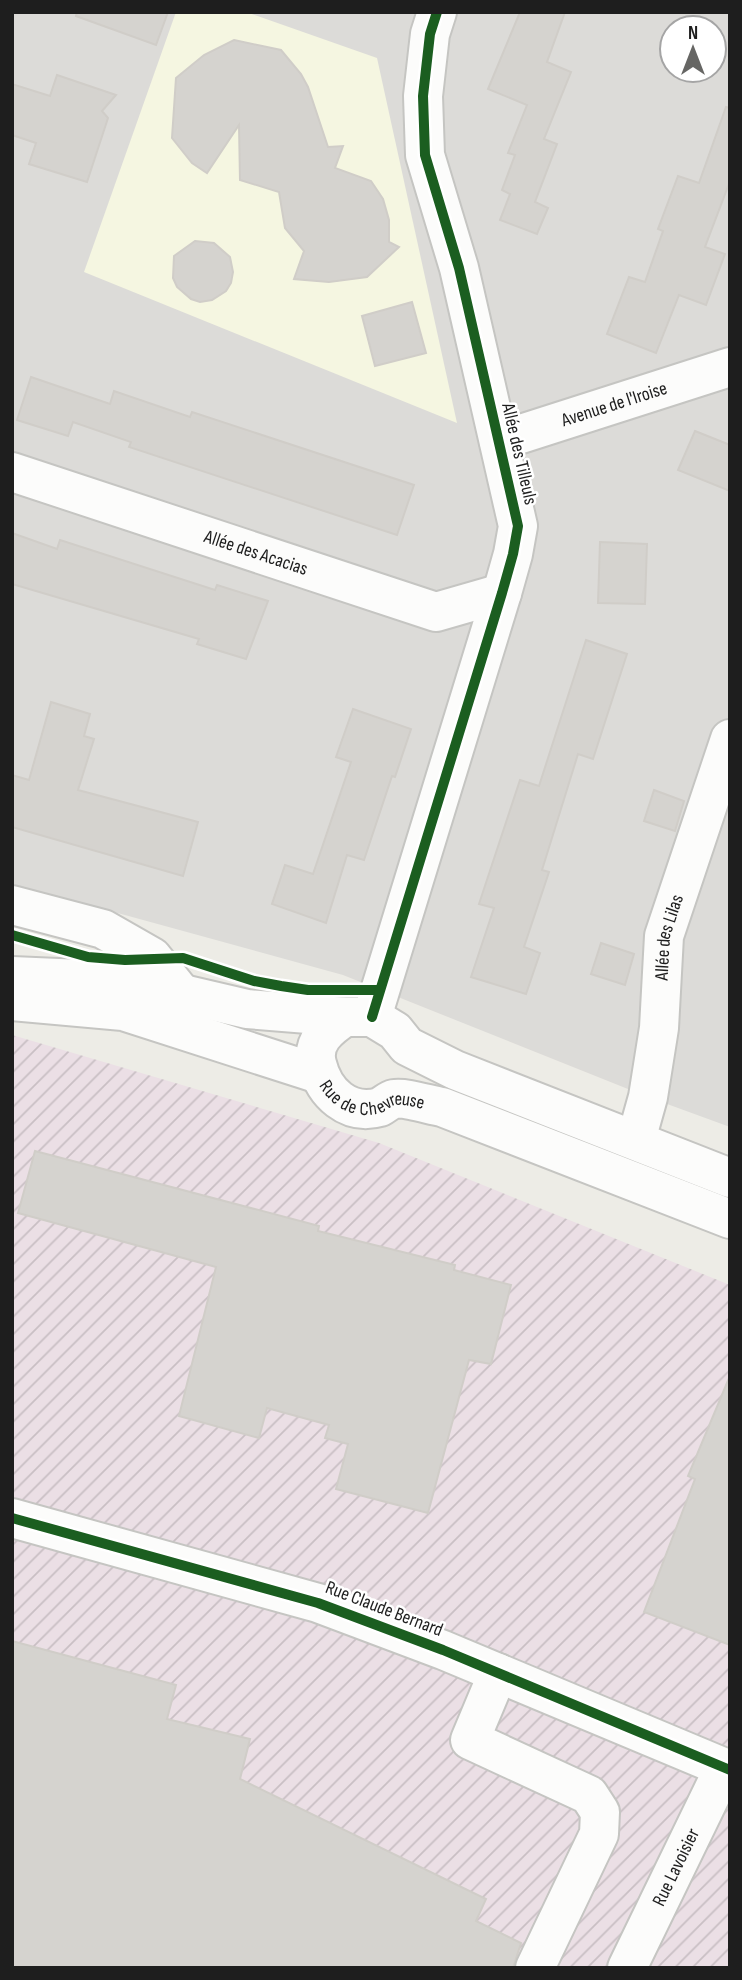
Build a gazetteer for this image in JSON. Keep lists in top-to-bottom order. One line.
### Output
{"streets":{"street":["Avenue de l'Iroise","Allée des Tilleuls","Allée des Acacias","Allée des Lilas","Rue de Chevreuse","Rue Claude Bernard","Rue Lavoisier"]},"crossings":[["Avenue de l'Iroise","Allée des Tilleuls"],["Allée des Tilleuls","Allée des Acacias"],["Allée des Tilleuls","Rue de Chevreuse"],["Rue Claude Bernard","Rue Lavoisier"]],"north":"top"}
